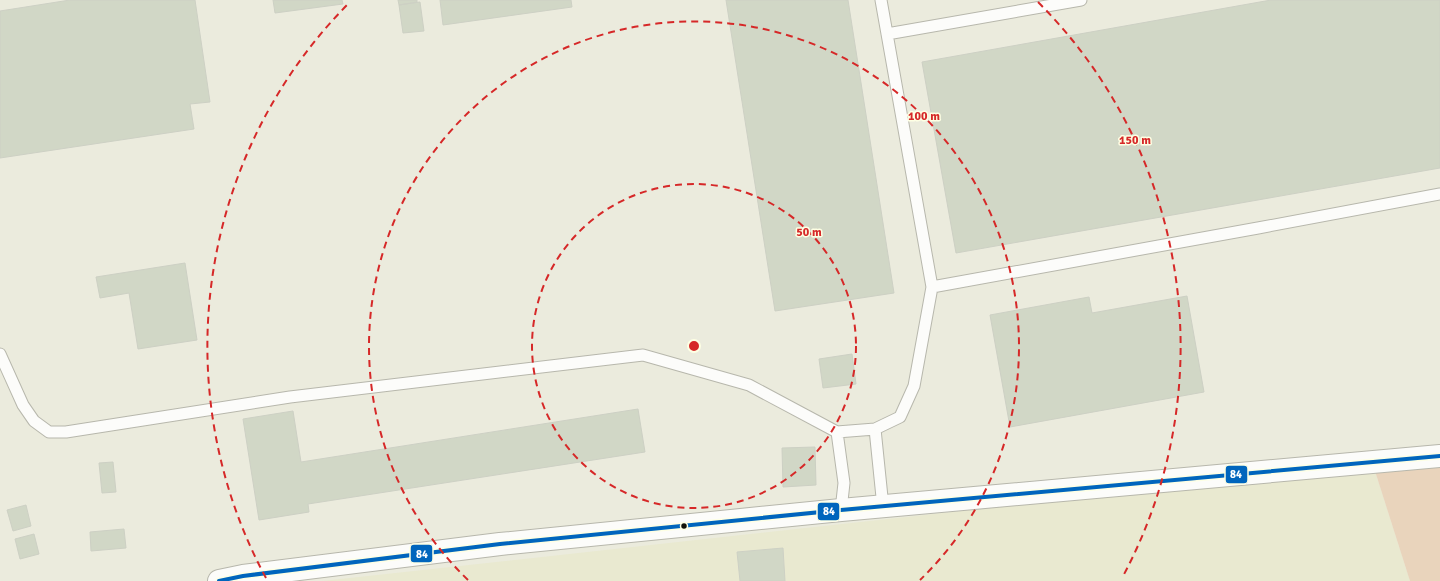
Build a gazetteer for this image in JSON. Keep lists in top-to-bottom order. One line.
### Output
{"lines":["transit line 84"],"rings":["100 m","150 m","50 m"]}
